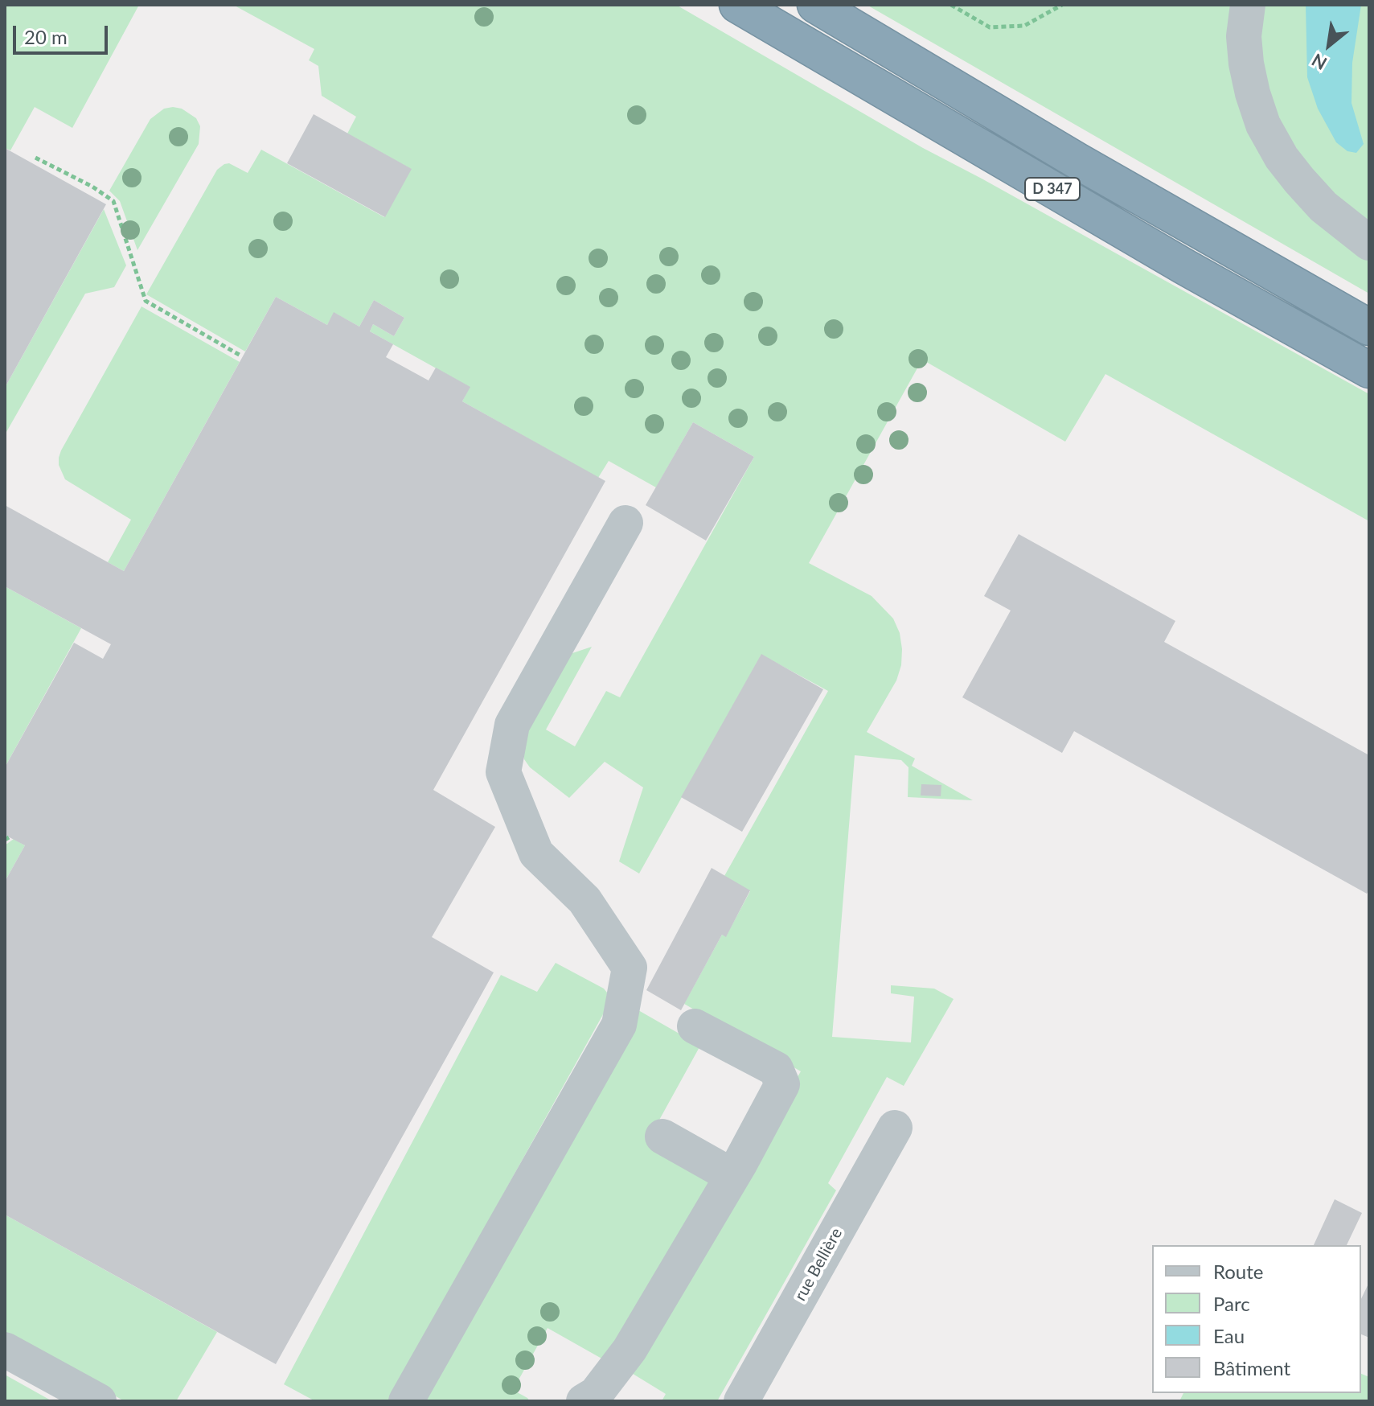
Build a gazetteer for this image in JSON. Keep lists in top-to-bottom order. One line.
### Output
{"streets":{"highway":["D 347"],"street":["rue Bellière"]},"legend":["Route","Parc","Eau","Bâtiment"],"scale_bar":"20 m","north":"bottom left"}
